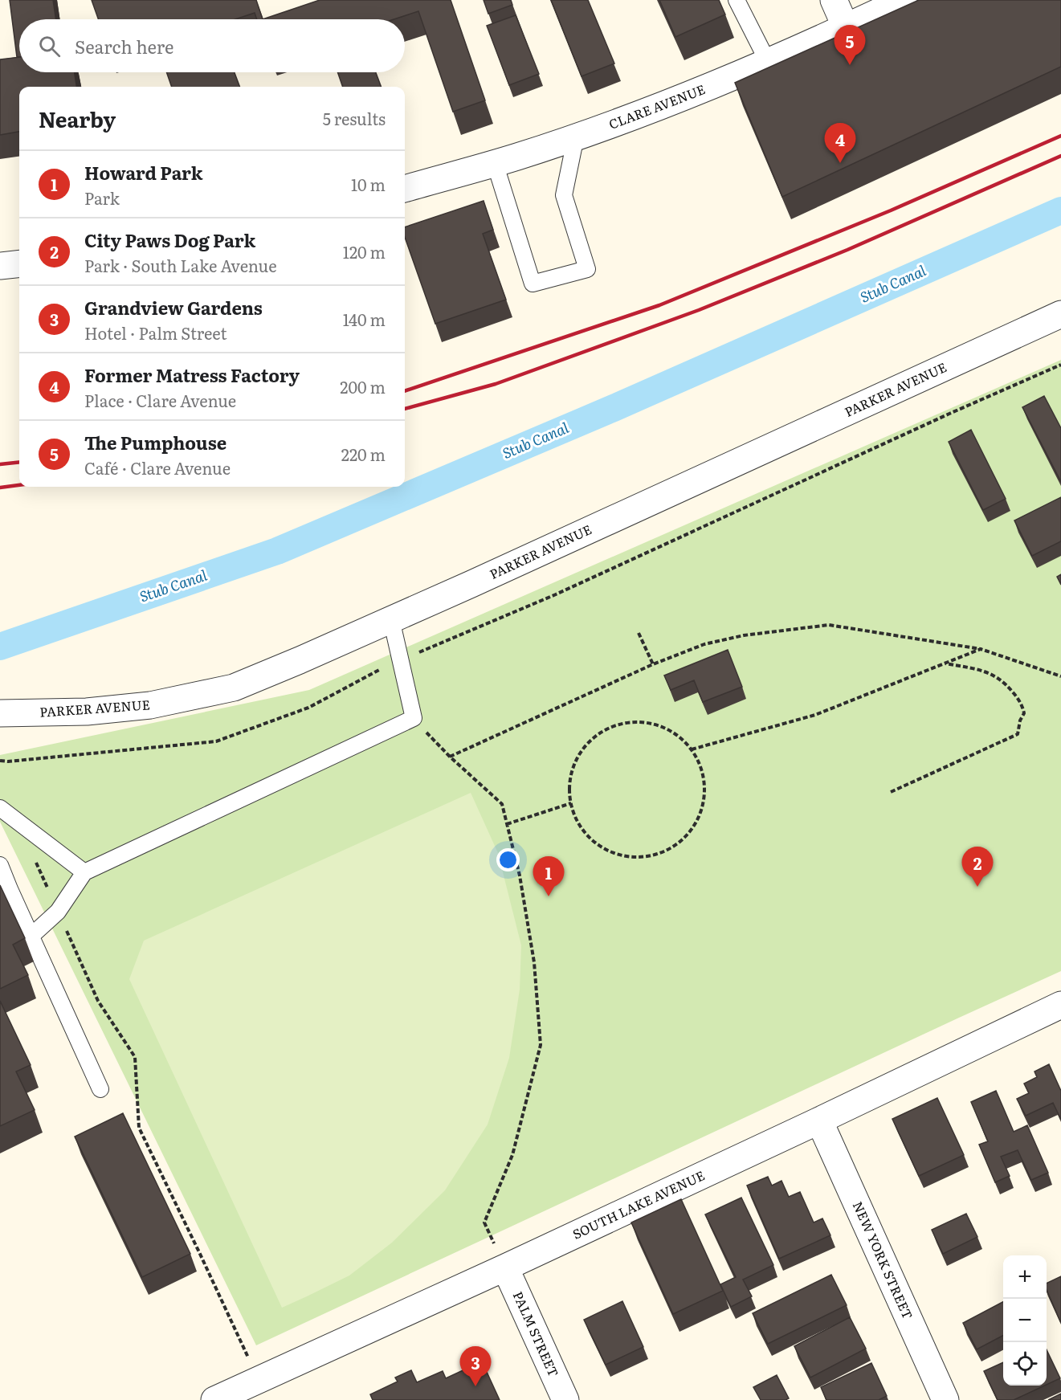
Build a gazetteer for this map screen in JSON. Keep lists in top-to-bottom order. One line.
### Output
{"streets":{"street":["CLARE AVENUE","PARKER AVENUE","SOUTH LAKE AVENUE","NEW YORK STREET","PALM STREET"]},"crossings":[["SOUTH LAKE AVENUE","NEW YORK STREET"],["SOUTH LAKE AVENUE","PALM STREET"]],"water":["Stub Canal"],"page":{"search":"Search here","pins":["5","4","2","1","3"],"heading":["Nearby","5 results"],"list":[{"mark":"1","name":"Howard Park","note":"Park","value":"10 m"},{"mark":"2","name":"City Paws Dog Park","note":"Park · South Lake Avenue","value":"120 m"},{"mark":"3","name":"Grandview Gardens","note":"Hotel · Palm Street","value":"140 m"},{"mark":"4","name":"Former Matress Factory","note":"Place · Clare Avenue","value":"200 m"},{"mark":"5","name":"The Pumphouse","note":"Café · Clare Avenue","value":"220 m"}],"map_buttons":["+","−"]}}
